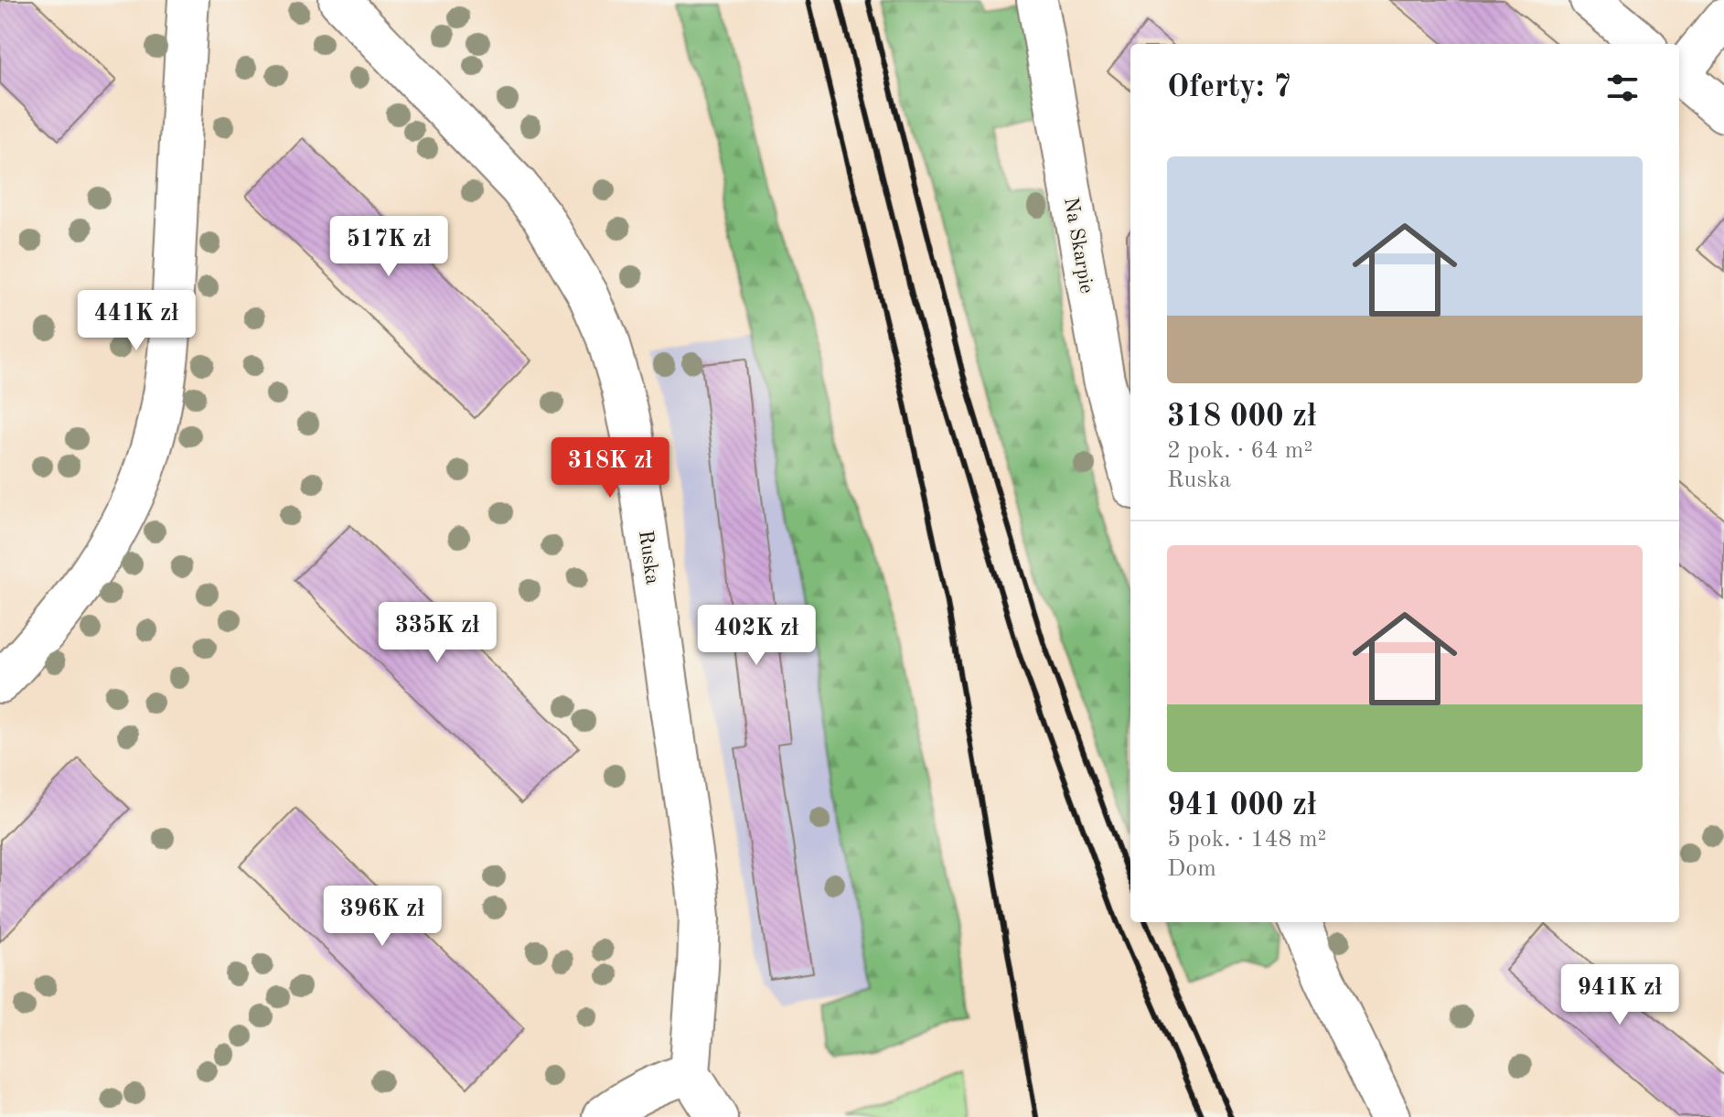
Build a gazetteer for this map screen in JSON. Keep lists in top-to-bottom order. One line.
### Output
{"streets":{"street":["Na Skarpie","Ruska"]},"page":{"heading":"Oferty: 7","list":[{"name":"318 000 zł","note":"2 pok. · 64 m² · Ruska"},{"name":"941 000 zł","note":"5 pok. · 148 m² · Dom"}],"price":["517K zł","441K zł","318K zł","335K zł","402K zł","396K zł","941K zł"]}}
